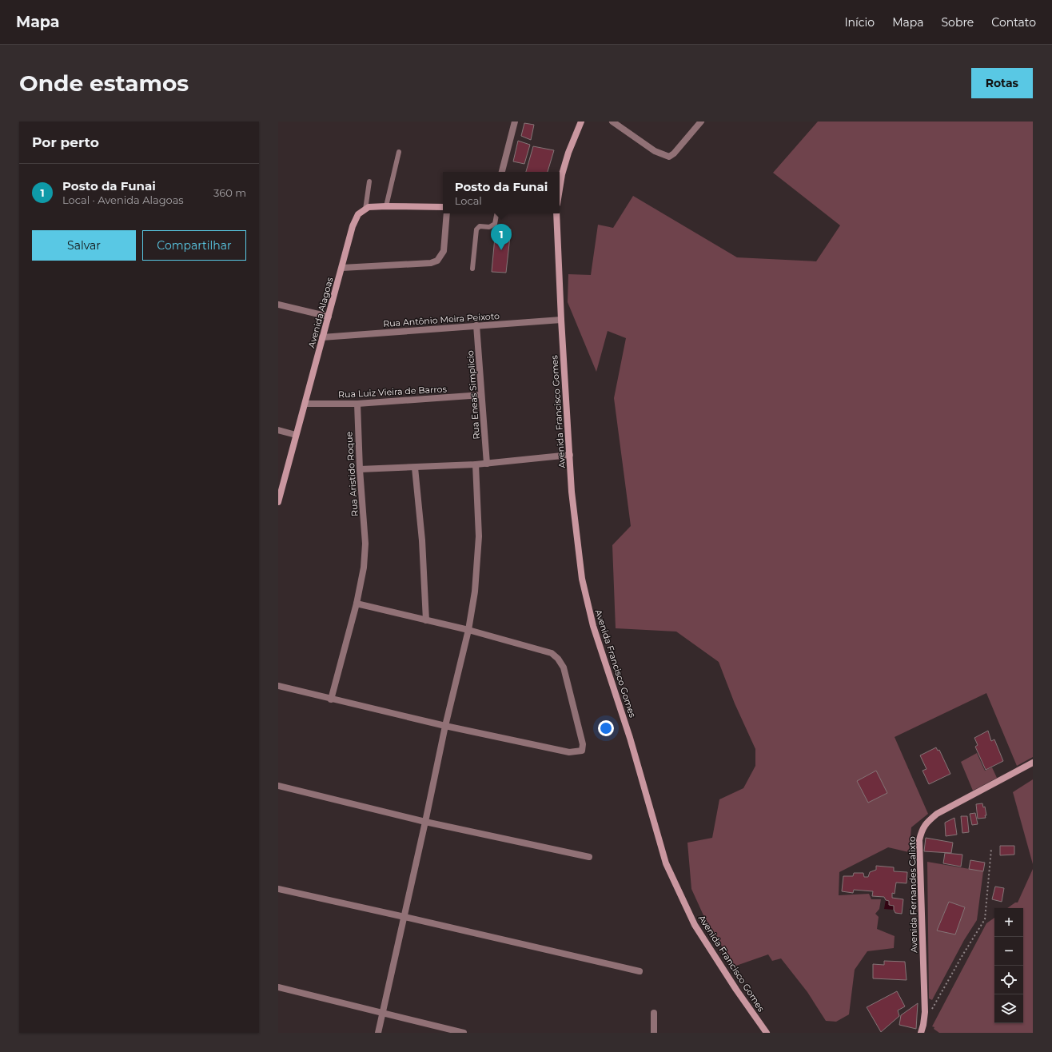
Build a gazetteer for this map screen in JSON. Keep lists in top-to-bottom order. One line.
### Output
{"streets":{"main road":["Avenida Alagoas","Avenida Francisco Gomes","Avenida Fernandes Calixto"],"street":["Rua Antônio Meira Peixoto","Rua Luiz Vieira de Barros","Rua Eneas Simplicio","Rua Aristido Roque"]},"crossings":[["Avenida Alagoas","Rua Antônio Meira Peixoto"],["Avenida Alagoas","Rua Luiz Vieira de Barros"],["Rua Antônio Meira Peixoto","Rua Eneas Simplicio"],["Rua Antônio Meira Peixoto","Avenida Francisco Gomes"],["Rua Luiz Vieira de Barros","Rua Eneas Simplicio"],["Rua Luiz Vieira de Barros","Rua Aristido Roque"]],"page":{"header":"Mapa","nav":["Início","Mapa","Sobre","Contato"],"buttons":["Rotas",["Salvar","Compartilhar"]],"title":"Onde estamos","heading":"Por perto","list":[{"mark":"1","name":"Posto da Funai","note":"Local · Avenida Alagoas","value":"360 m"}],"popup":["Posto da Funai","Local"],"pins":"1","map_buttons":["+","−"]}}
